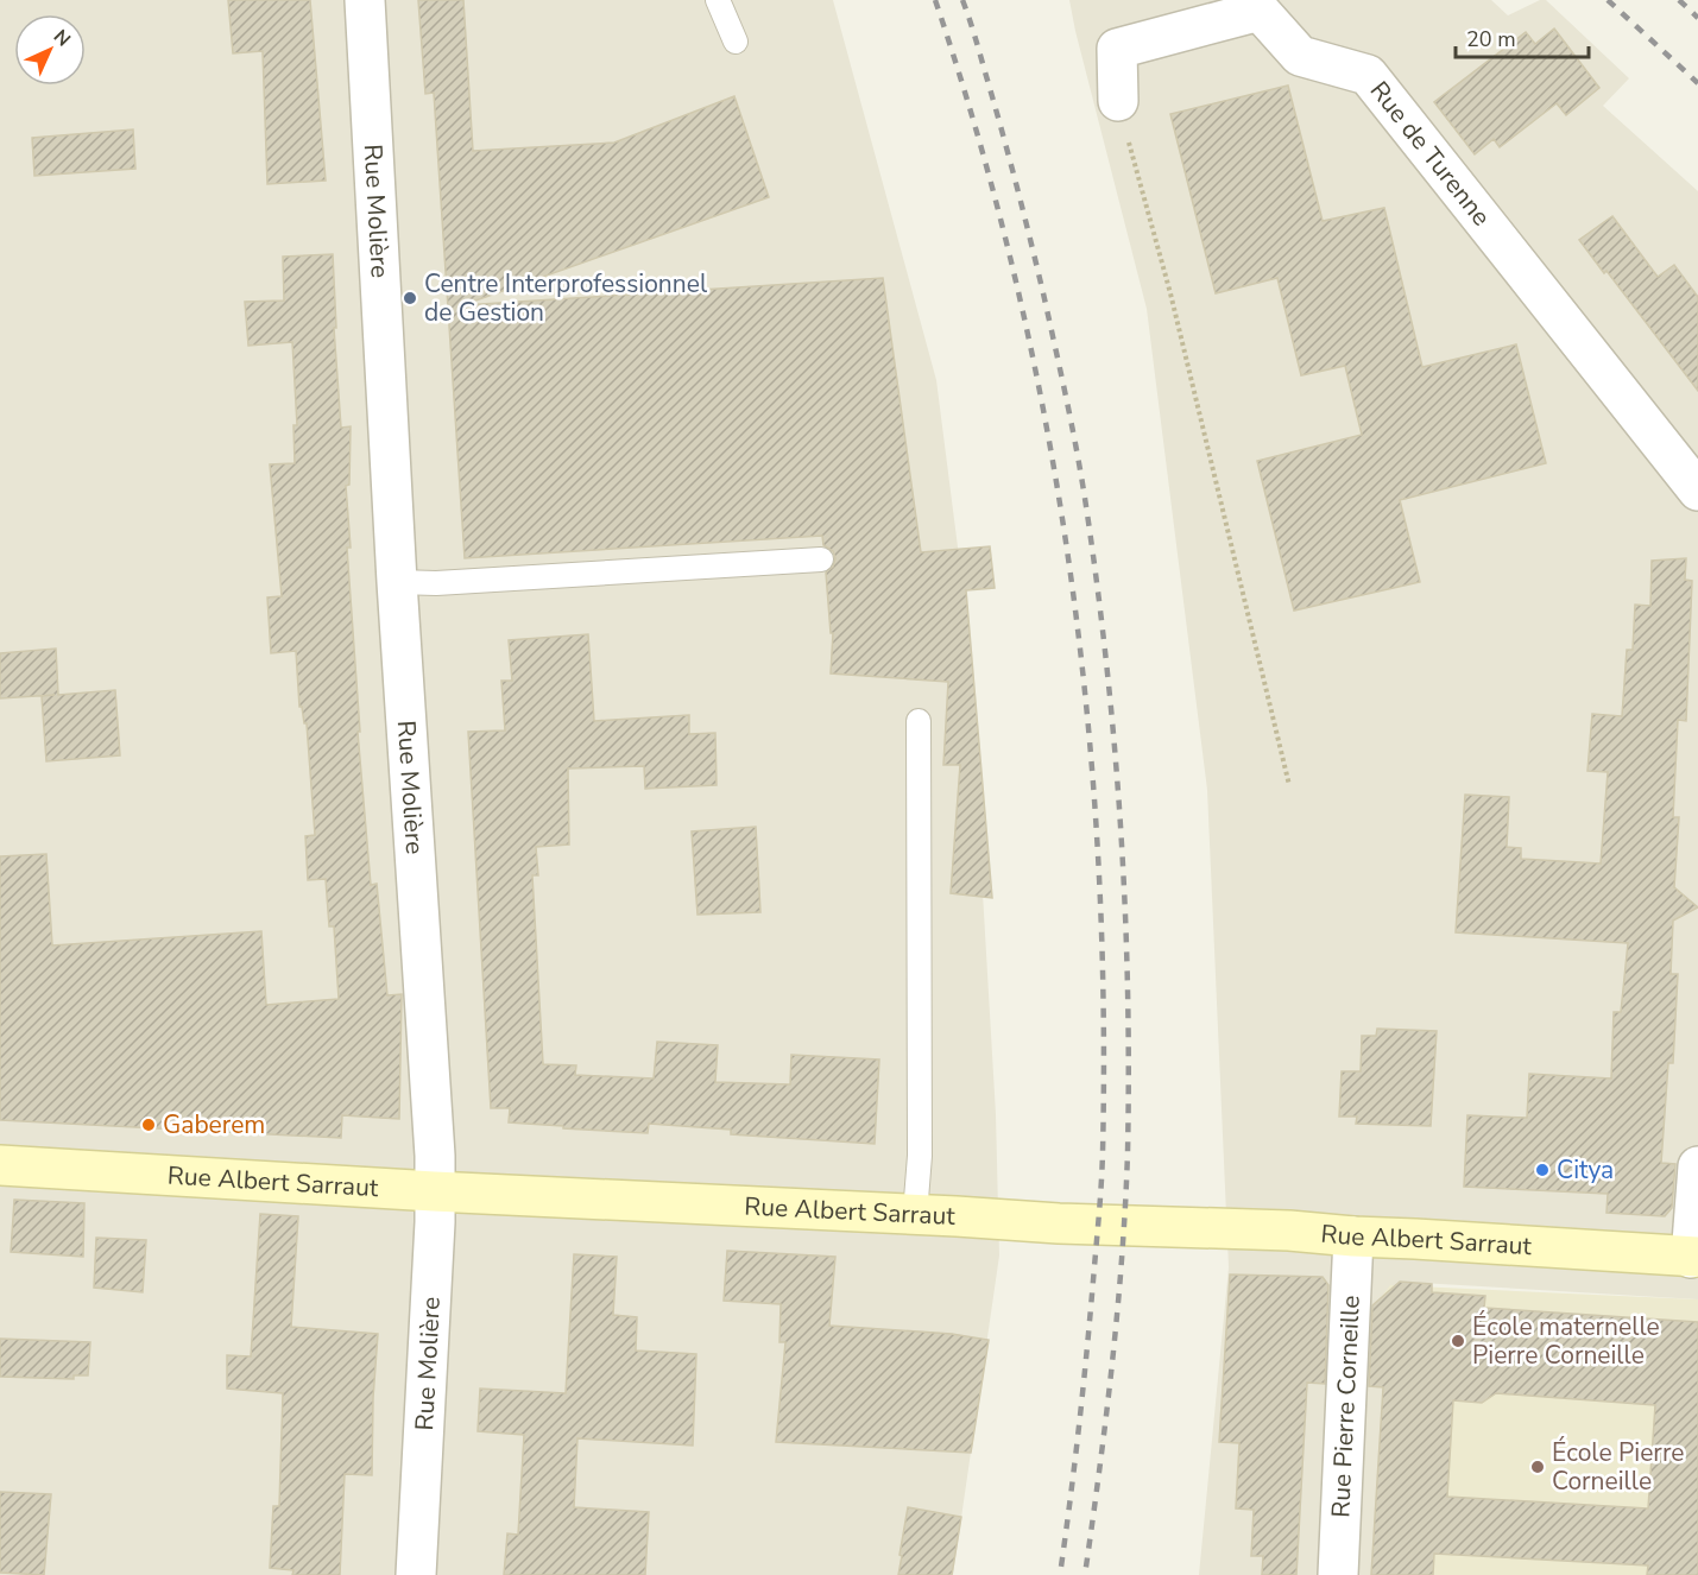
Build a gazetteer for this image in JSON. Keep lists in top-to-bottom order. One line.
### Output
{"streets":{"main road":["Rue Albert Sarraut"],"street":["Rue de Turenne","Rue Molière","Rue Pierre Corneille"]},"crossings":[["Rue Molière","Rue Albert Sarraut"],["Rue Albert Sarraut","Rue Pierre Corneille"]],"places":["Centre Interprofessionnel de Gestion","Gaberem","Citya","École maternelle Pierre Corneille","École Pierre Corneille"],"scale_bar":"20 m","north":"top right"}
